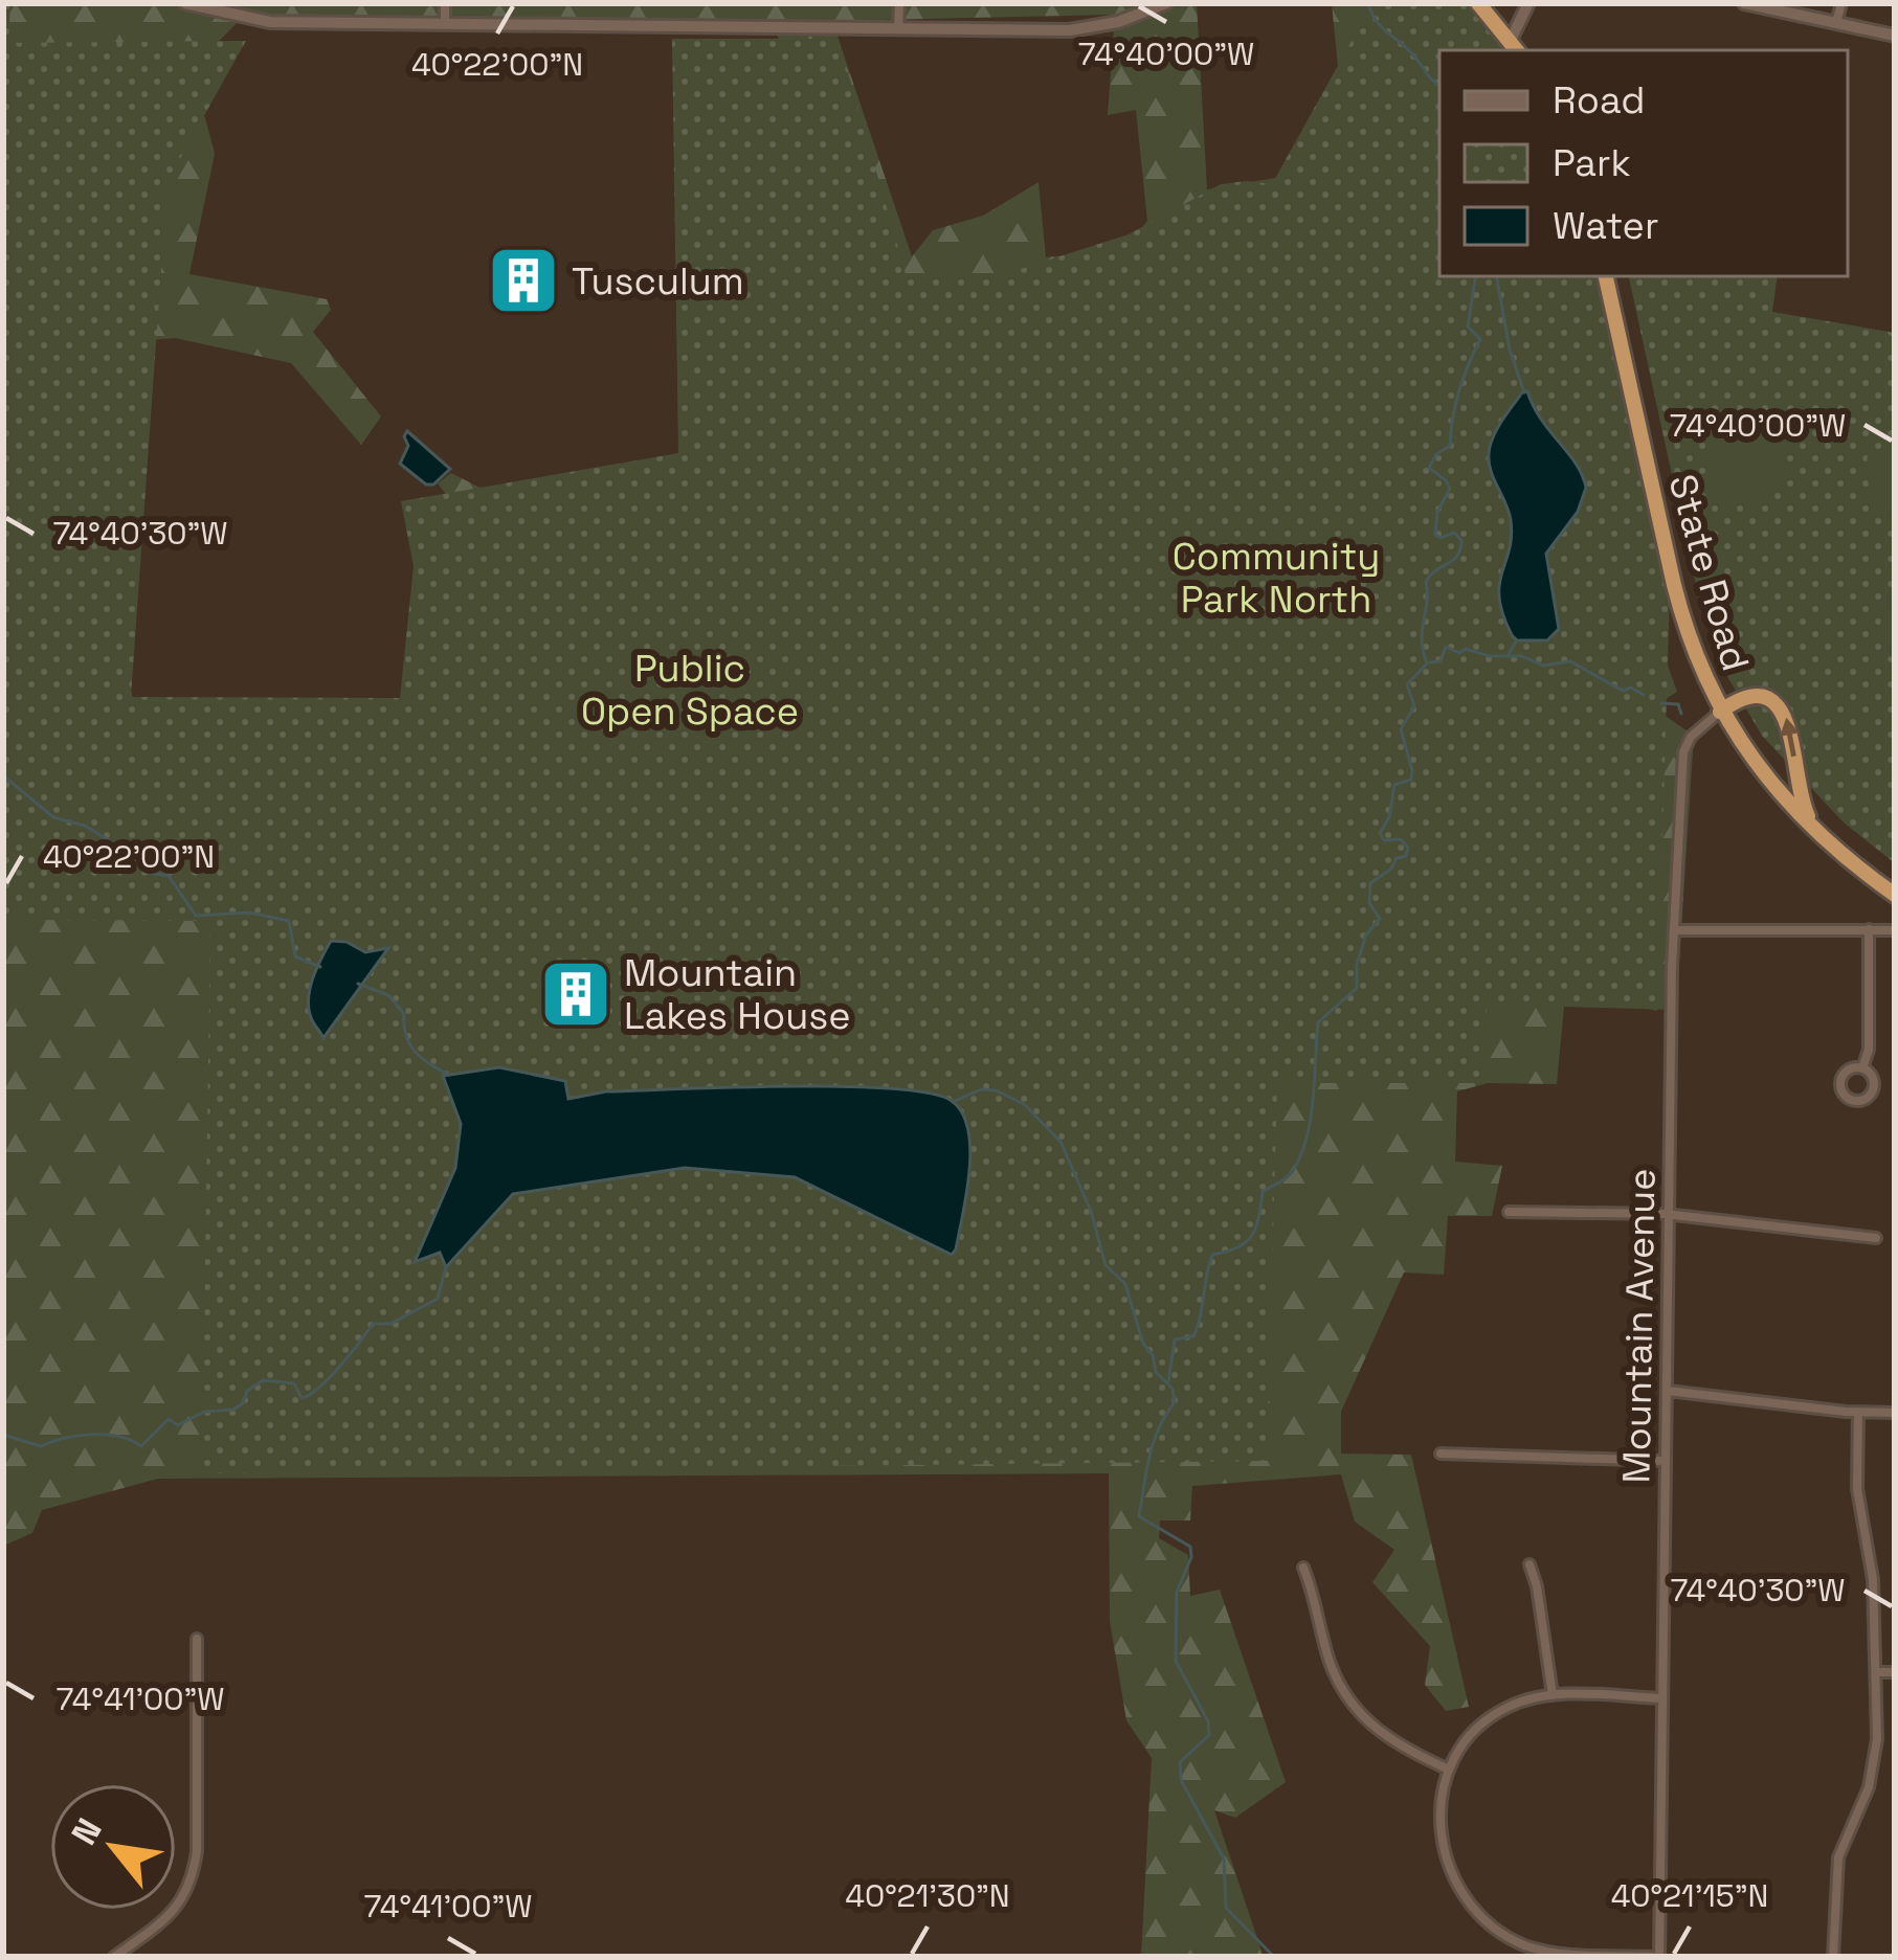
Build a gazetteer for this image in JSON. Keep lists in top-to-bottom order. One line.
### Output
{"streets":{"highway":["State Road"],"street":["Mountain Avenue"]},"crossings":[["State Road","Mountain Avenue"]],"parks":["Community Park North","Public Open Space"],"places":{"building":["Tusculum","Mountain Lakes House"]},"legend":["Road","Park","Water"],"north":"top left","coordinates":["74°40'00\"W","40°22'00\"N","74°40'30\"W","74°41'00\"W","40°21'30\"N","40°21'15\"N"]}
